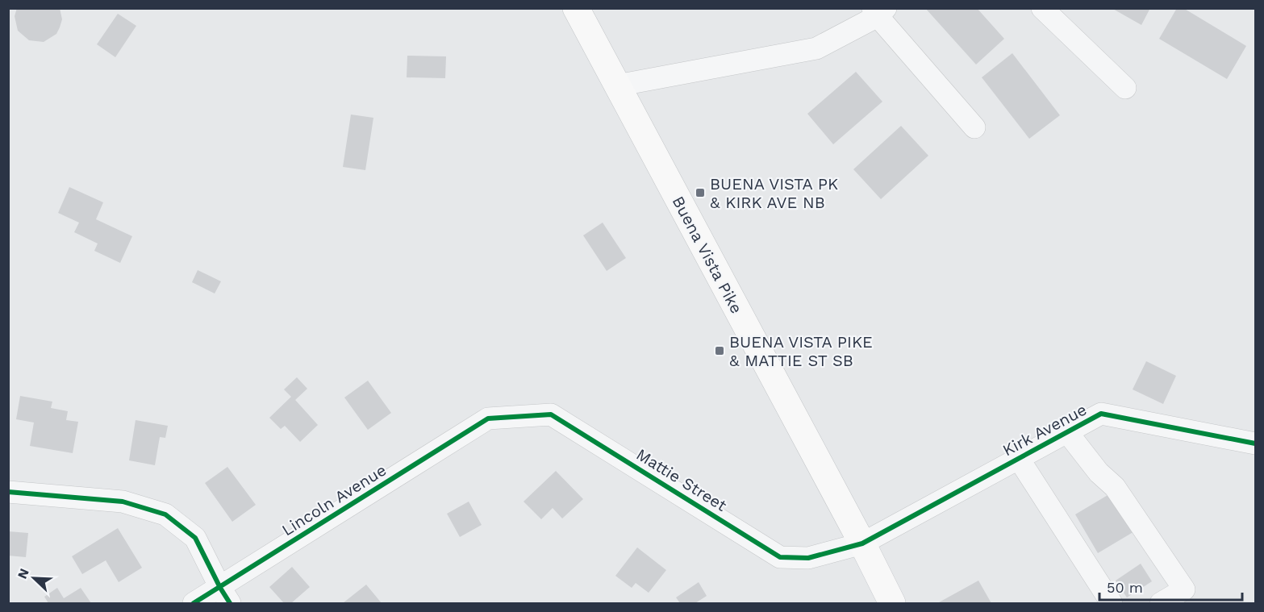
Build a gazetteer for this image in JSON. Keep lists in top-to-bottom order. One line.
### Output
{"streets":{"main road":["Buena Vista Pike"],"street":["Kirk Avenue","Mattie Street","Lincoln Avenue"]},"crossings":[["Buena Vista Pike","Kirk Avenue"],["Buena Vista Pike","Mattie Street"],["Kirk Avenue","Mattie Street"],["Mattie Street","Lincoln Avenue"]],"places":{"transit":["BUENA VISTA PK & KIRK AVE NB","BUENA VISTA PIKE & MATTIE ST SB"]},"scale_bar":"50 m","north":"top left"}
